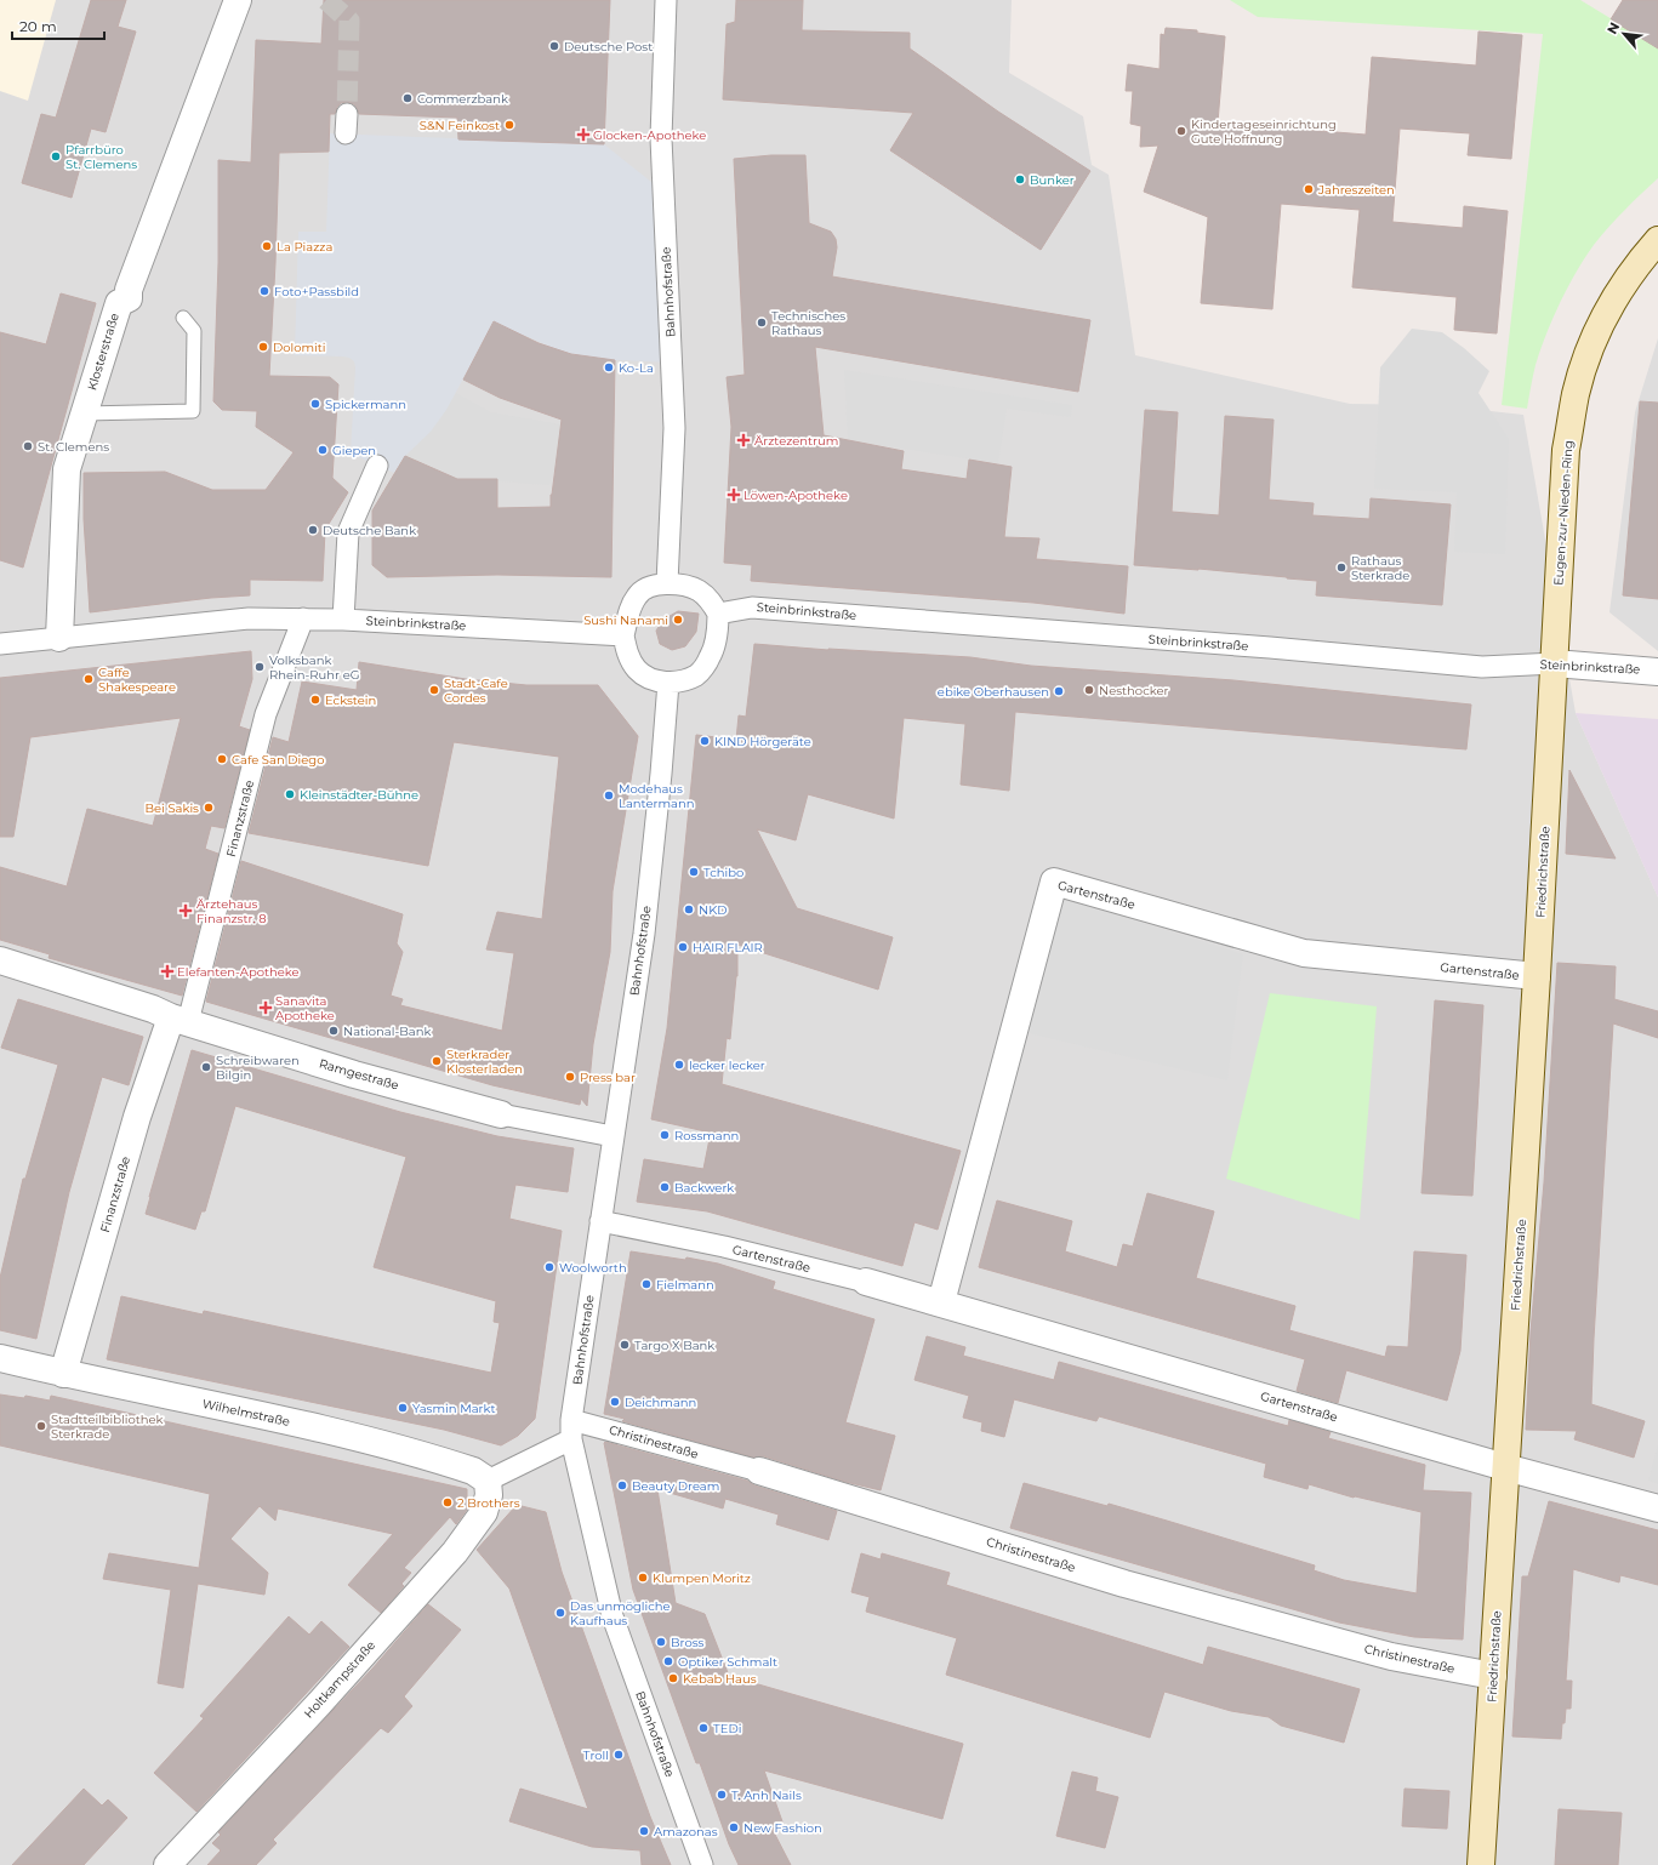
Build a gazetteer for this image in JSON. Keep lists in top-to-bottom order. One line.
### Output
{"streets":{"main road":["Eugen-zur-Nieden-Ring","Friedrichstraße"],"street":["Bahnhofstraße","Klosterstraße","Steinbrinkstraße","Finanzstraße","Gartenstraße","Ramgestraße","Wilhelmstraße","Christinestraße","Holtkampstraße"]},"crossings":[["Bahnhofstraße","Steinbrinkstraße"],["Bahnhofstraße","Gartenstraße"],["Bahnhofstraße","Ramgestraße"],["Bahnhofstraße","Christinestraße"],["Klosterstraße","Steinbrinkstraße"],["Eugen-zur-Nieden-Ring","Steinbrinkstraße"],["Eugen-zur-Nieden-Ring","Friedrichstraße"],["Steinbrinkstraße","Finanzstraße"],["Steinbrinkstraße","Friedrichstraße"],["Finanzstraße","Ramgestraße"],["Finanzstraße","Wilhelmstraße"],["Friedrichstraße","Gartenstraße"],["Friedrichstraße","Christinestraße"],["Wilhelmstraße","Holtkampstraße"]],"places":{"other":["Deutsche Post","Commerzbank","S&N Feinkost","Kindertageseinrichtung Gute Hoffnung","Pfarrbüro St. Clemens","Bunker","Jahreszeiten","La Piazza","Foto+Passbild","Technisches Rathaus","Dolomiti","Ko-La","Spickermann","St. Clemens","Giepen","Deutsche Bank","Rathaus Sterkrade","Sushi Nanami","Volksbank Rhein-Ruhr eG","Caffe Shakespeare","Stadt-Cafe Cordes","Nesthocker","ebike Oberhausen","Eckstein","KIND Hörgeräte","Cafe San Diego","Kleinstädter-Bühne","Modehaus Lantermann","Bei Sakis","Tchibo","NKD","HAIR FLAIR","National-Bank","Sterkrader Klosterladen","lecker lecker","Schreibwaren Bilgin","Press bar","Rossmann","Backwerk","Woolworth","Fielmann","Targo X Bank","Deichmann","Yasmin Markt","Stadtteilbibliothek Sterkrade","Beauty Dream","2 Brothers","Klumpen Moritz","Das unmögliche Kaufhaus","Bross","Optiker Schmalt","Kebab Haus","TEDi","Troll","T. Anh Nails","New Fashion","Amazonas"],"health":["Glocken-Apotheke","Ärztezentrum","Löwen-Apotheke","Ärztehaus Finanzstr. 8","Elefanten-Apotheke","Sanavita Apotheke"]},"scale_bar":"20 m","north":"top left"}
